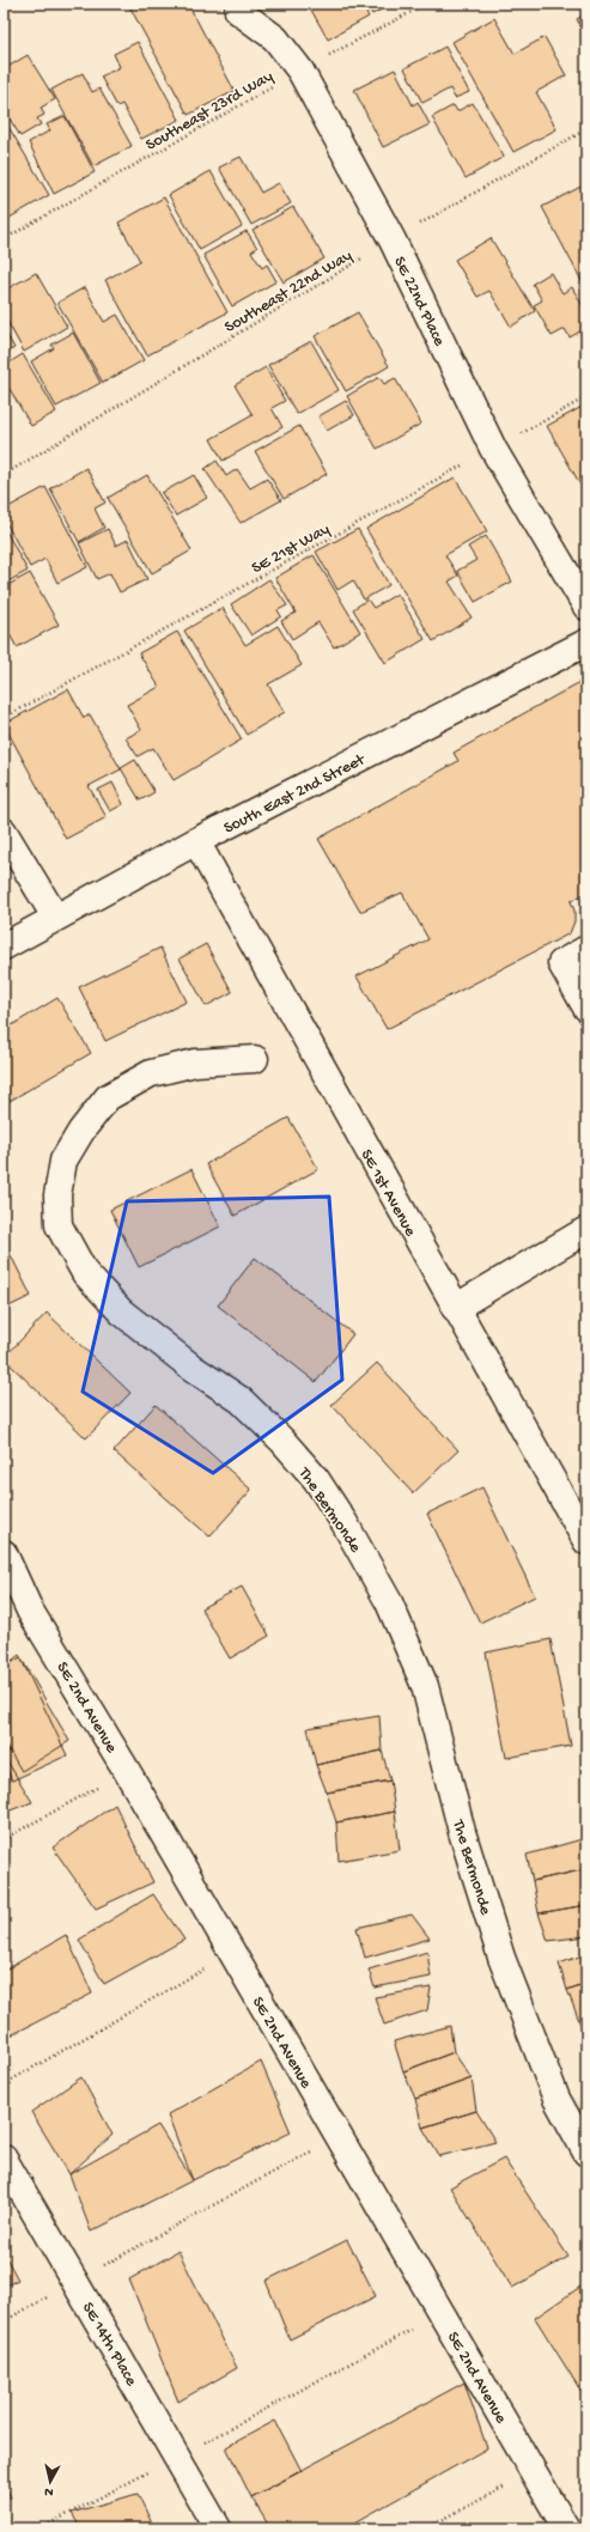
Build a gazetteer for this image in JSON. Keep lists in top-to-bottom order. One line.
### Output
{"streets":{"street":["SE 22nd Place","South East 2nd Street","SE 1st Avenue","The Bermonde","SE 2nd Avenue","SE 14th Place"],"path":["Southeast 23rd Way","Southeast 22nd Way","SE 21st Way"]},"crossings":[["Southeast 23rd Way","SE 22nd Place"],["Southeast 22nd Way","SE 22nd Place"],["SE 22nd Place","SE 21st Way"],["South East 2nd Street","SE 1st Avenue"]],"north":"bottom"}
